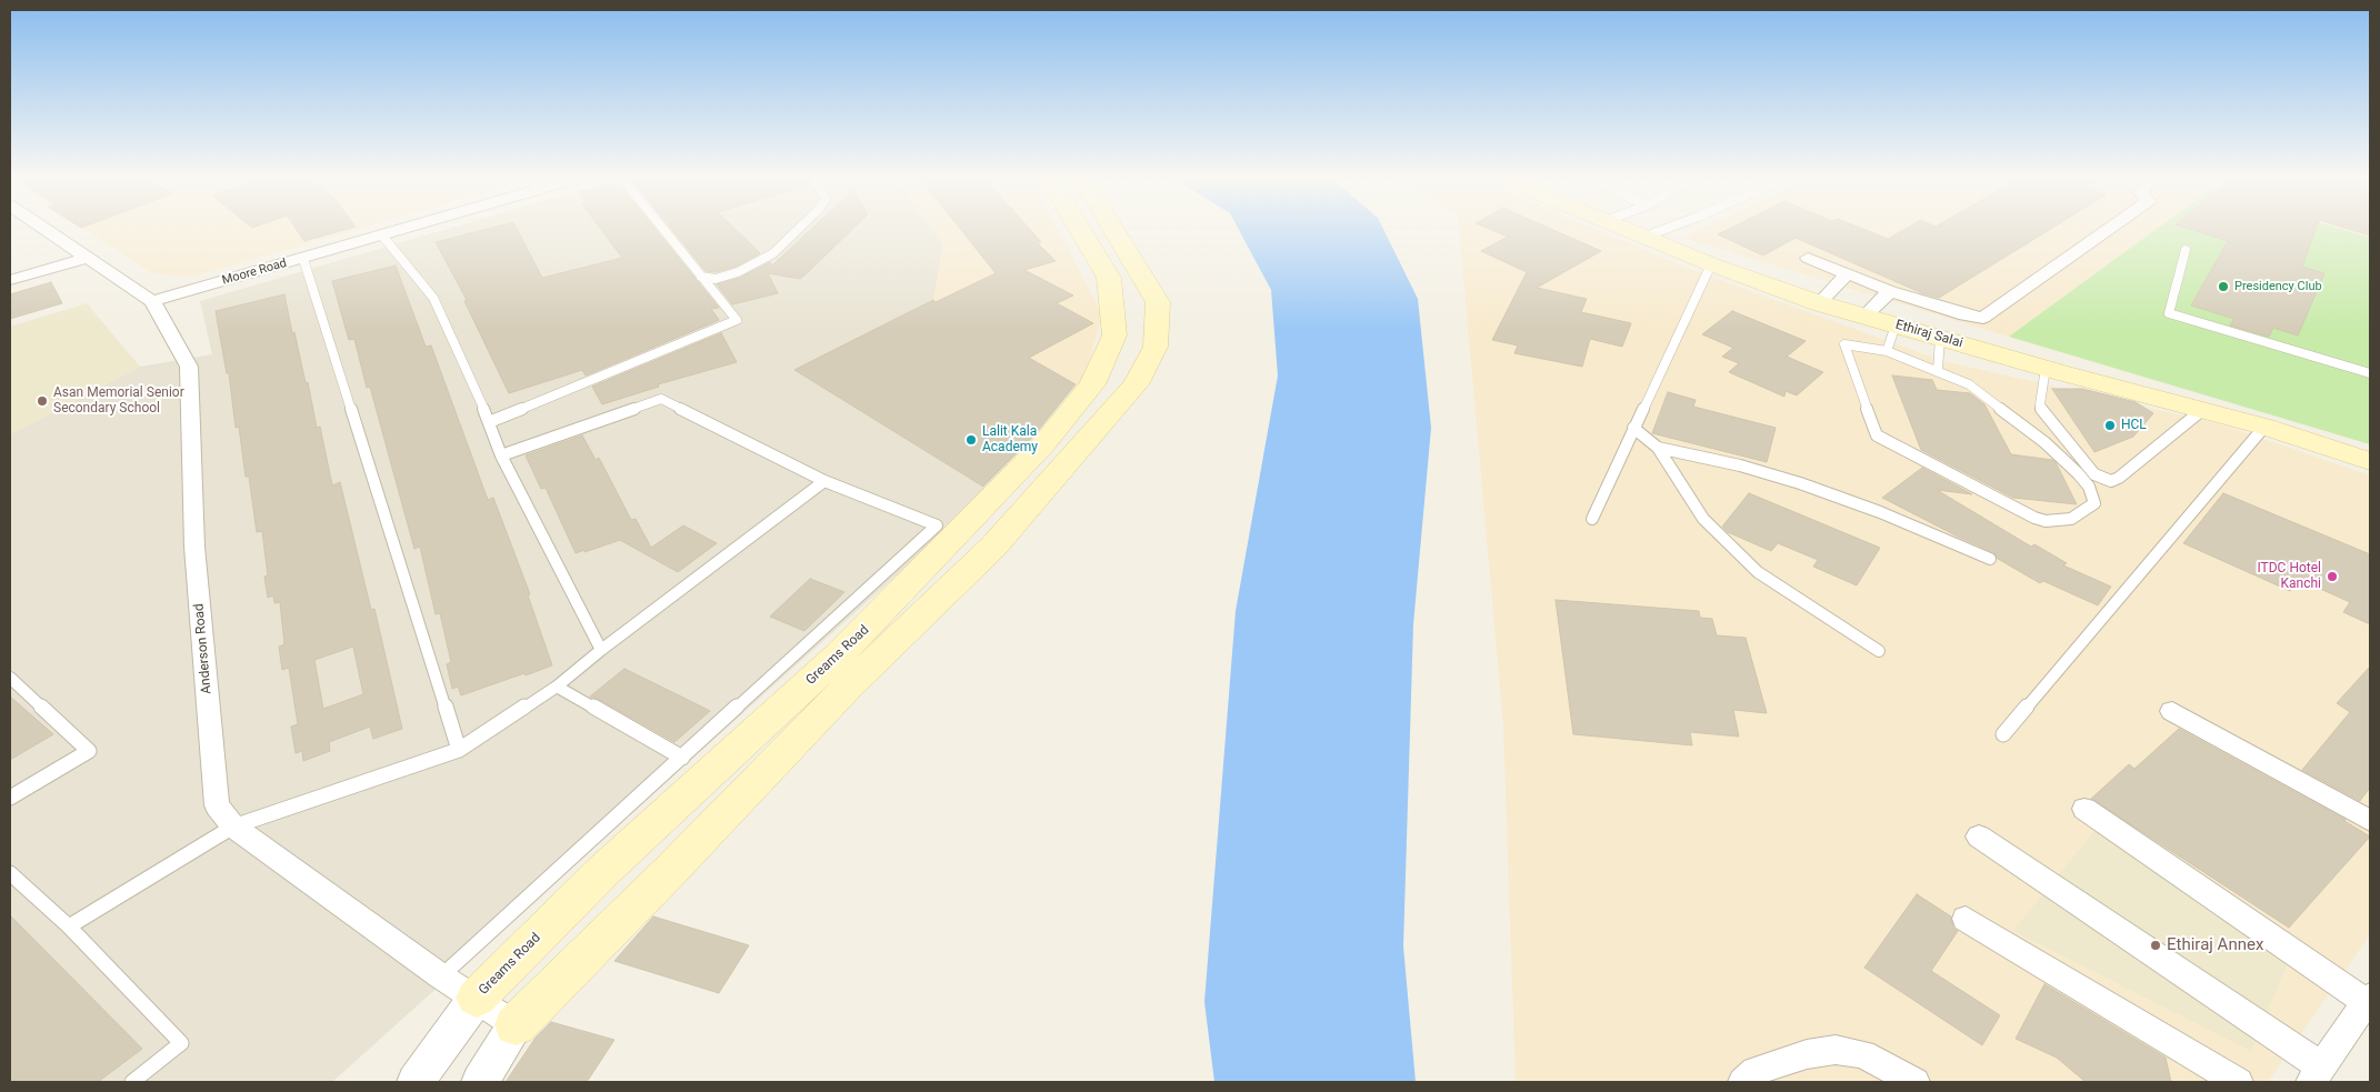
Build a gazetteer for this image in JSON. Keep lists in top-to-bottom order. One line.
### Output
{"streets":{"main road":["Ethiraj Salai","Greams Road"],"street":["Moore Road","Anderson Road"]},"crossings":[["Moore Road","Anderson Road"],["Anderson Road","Greams Road"]],"places":["Presidency Club","Asan Memorial Senior Secondary School","HCL","Lalit Kala Academy","ITDC Hotel Kanchi","Ethiraj Annex"]}
